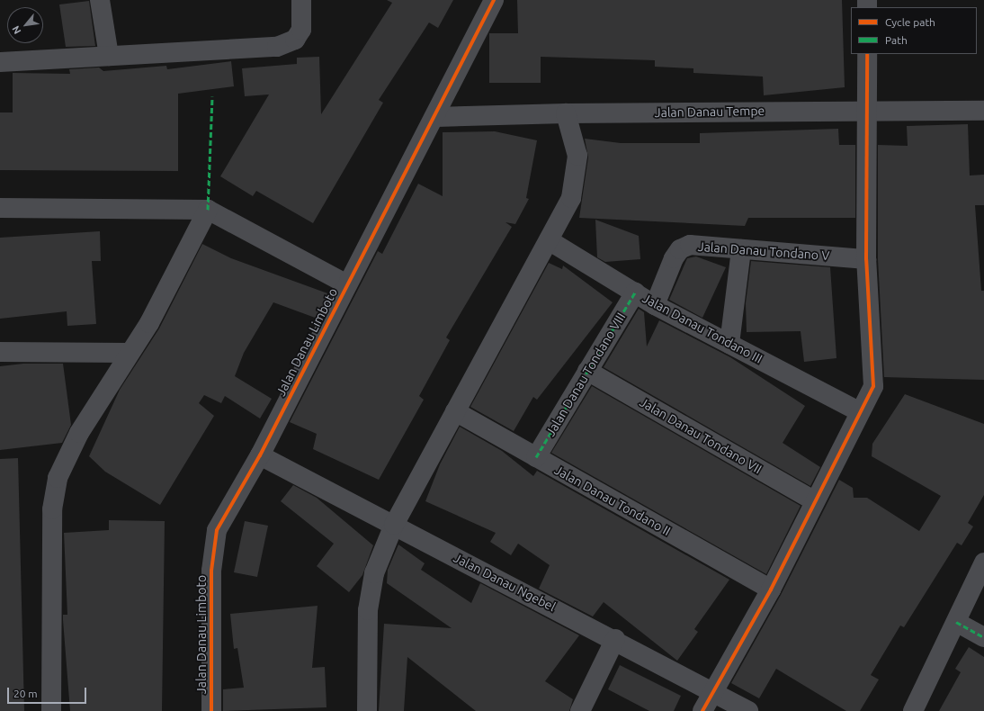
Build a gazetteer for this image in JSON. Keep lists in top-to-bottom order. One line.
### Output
{"streets":{"street":["Jalan Danau Tempe","Jalan Danau Tondano V","Jalan Danau Tondano III","Jalan Danau Limboto","Jalan Danau Tondano VIII","Jalan Danau Tondano VII","Jalan Danau Tondano II","Jalan Danau Ngebel"]},"crossings":[["Jalan Danau Tempe","Jalan Danau Limboto"],["Jalan Danau Tondano V","Jalan Danau Tondano III"],["Jalan Danau Tondano III","Jalan Danau Tondano VIII"],["Jalan Danau Limboto","Jalan Danau Ngebel"],["Jalan Danau Tondano VIII","Jalan Danau Tondano VII"],["Jalan Danau Tondano VIII","Jalan Danau Tondano II"]],"legend":["Cycle path","Path"],"scale_bar":"20 m","north":"bottom left"}
